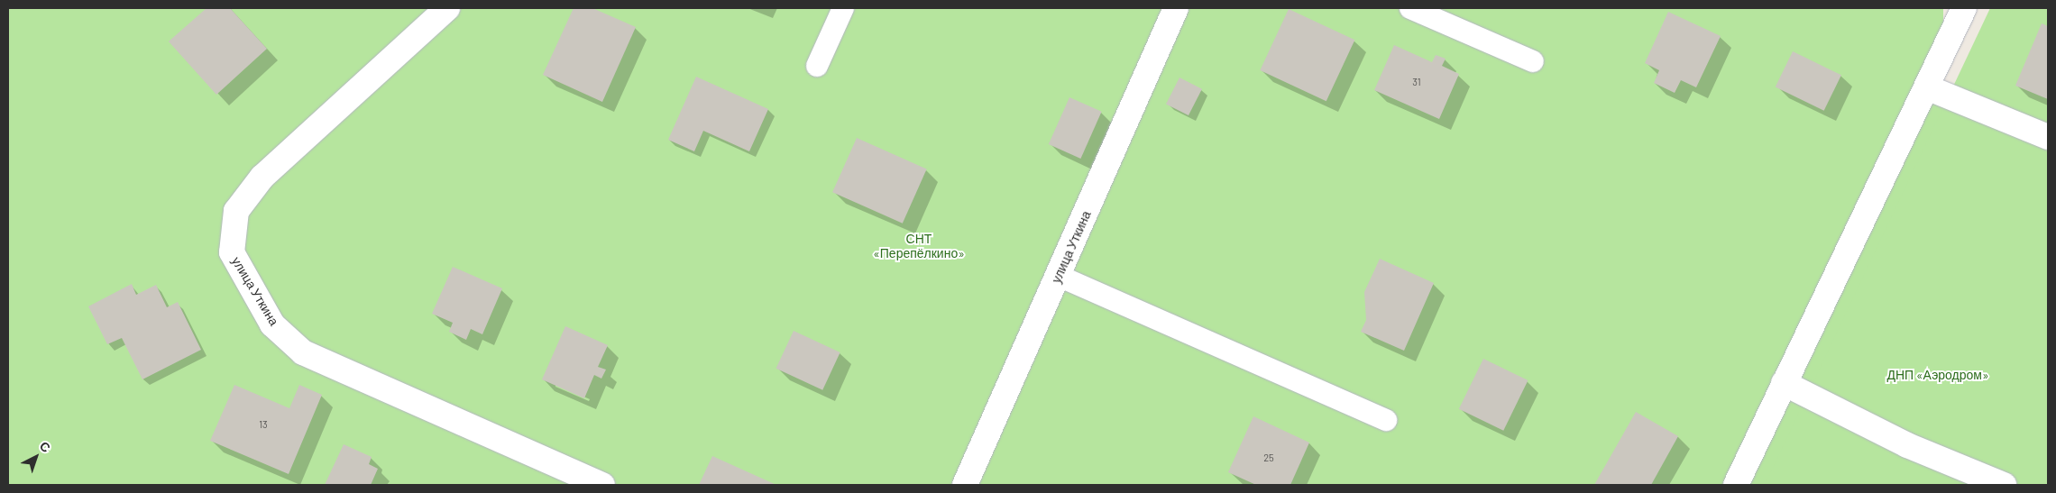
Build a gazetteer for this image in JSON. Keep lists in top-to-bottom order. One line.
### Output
{"streets":{"street":["улица Уткина"]},"parks":["СНТ «Перепёлкино»","ДНП «Аэродром»"],"house_numbers":["31","13","25"],"north":"top right"}
